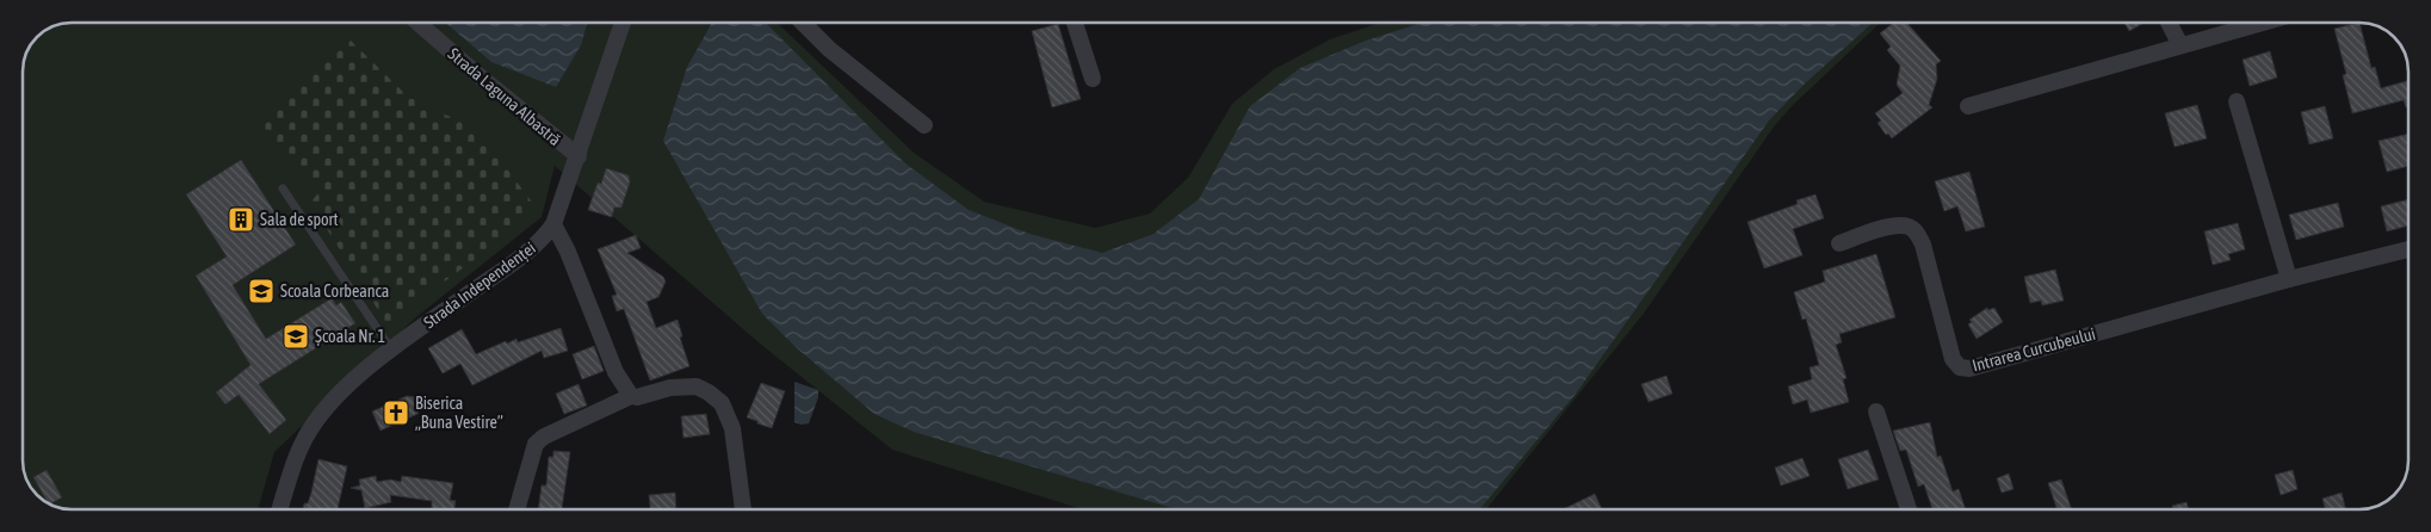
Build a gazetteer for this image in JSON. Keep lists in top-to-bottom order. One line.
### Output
{"streets":{"street":["Strada Laguna Albastră","Strada Independenței","Intrarea Curcubeului"]},"crossings":[["Strada Laguna Albastră","Strada Independenței"]],"places":{"building":["Sala de sport"],"school or university":["Scoala Corbeanca","Școala Nr. 1"],"church":["Biserica „Buna Vestire”"]}}
